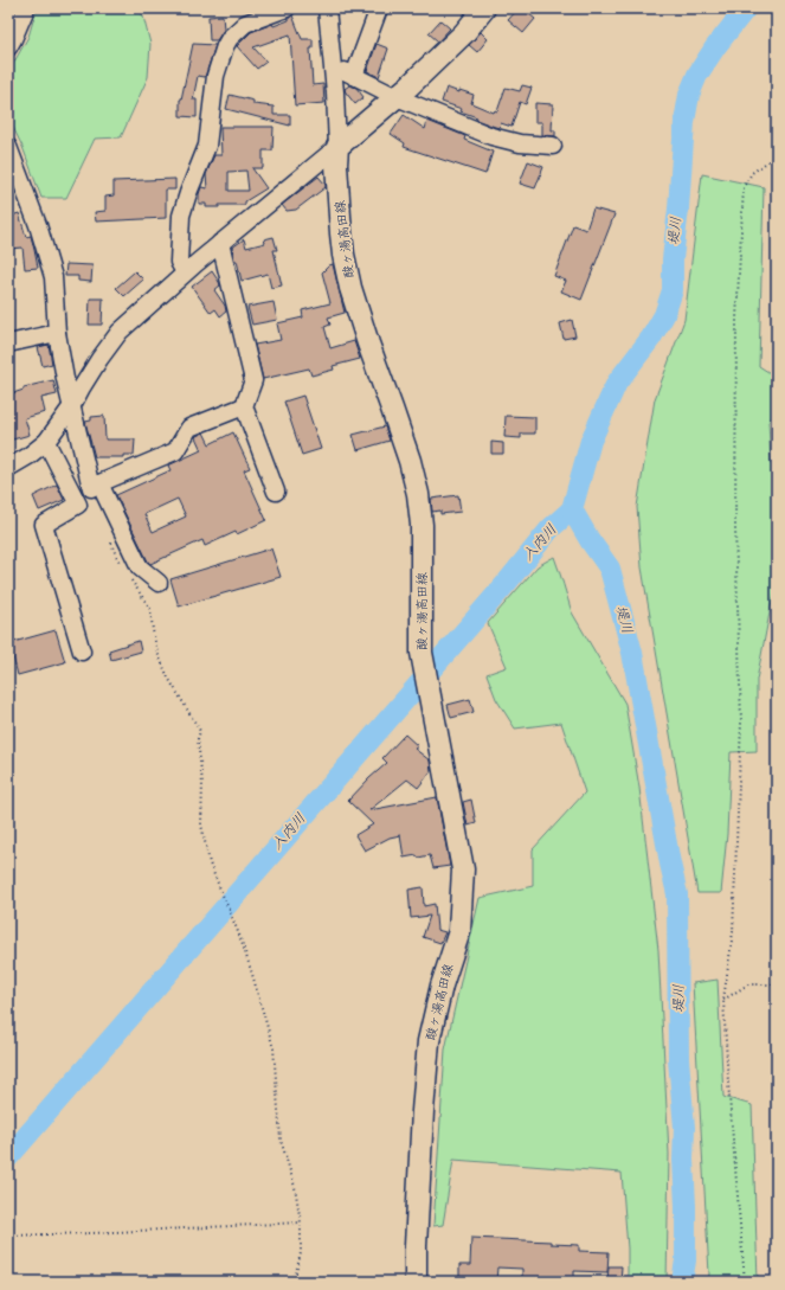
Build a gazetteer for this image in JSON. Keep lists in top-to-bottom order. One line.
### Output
{"streets":{"main road":["酸ヶ湯高田線"]},"water":["堤川","入内川"]}
